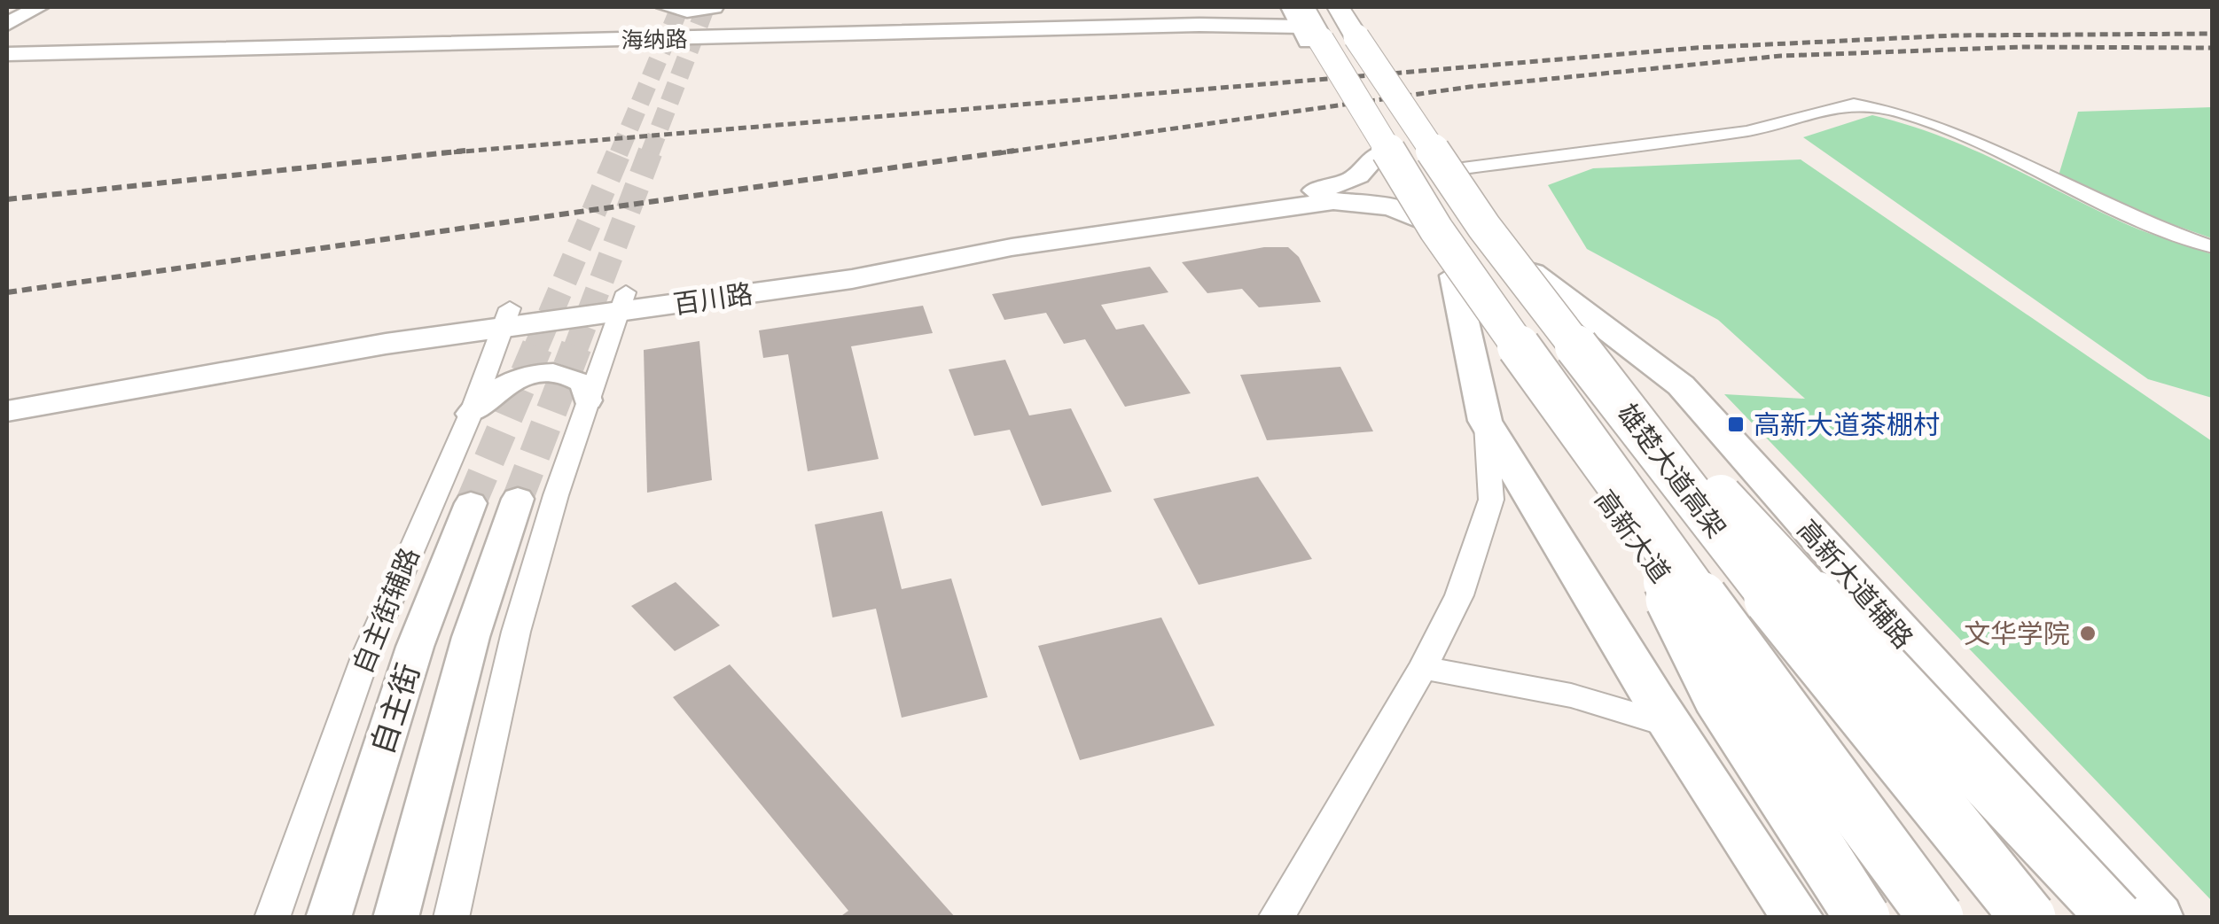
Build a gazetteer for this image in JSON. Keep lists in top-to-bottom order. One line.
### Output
{"streets":{"highway":["雄楚大道高架"],"main road":["海纳路","百川路","高新大道","高新大道辅路"],"street":["自主街辅路","自主街"]},"crossings":[["海纳路","雄楚大道高架"],["百川路","高新大道"],["百川路","自主街辅路"],["雄楚大道高架","高新大道辅路"]],"places":{"transit":["高新大道茶棚村"],"other":["文华学院"]}}
